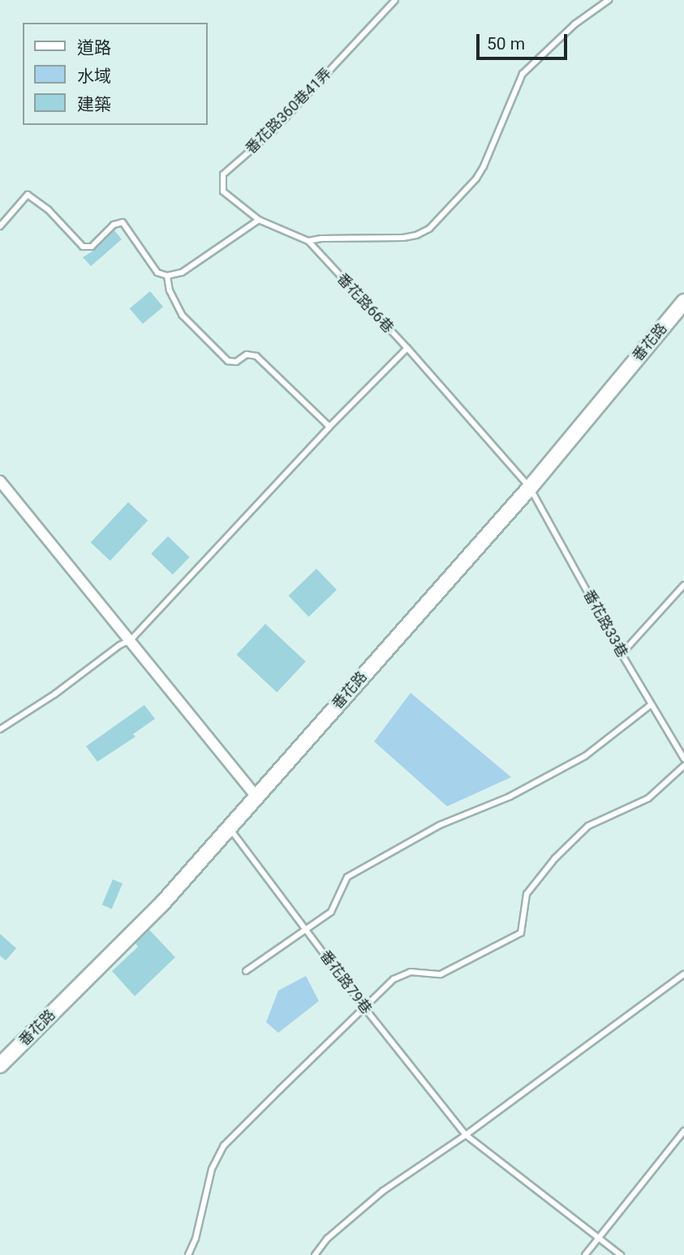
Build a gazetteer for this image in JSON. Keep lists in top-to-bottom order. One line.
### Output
{"streets":{"main road":["番花路"],"lane":["番花路360巷41弄","番花路66巷","番花路33巷","番花路79巷"]},"crossings":[["番花路360巷41弄","番花路66巷"],["番花路66巷","番花路"],["番花路66巷","番花路33巷"],["番花路","番花路33巷"],["番花路","番花路79巷"]],"legend":["道路","水域","建築"],"scale_bar":"50 m"}
